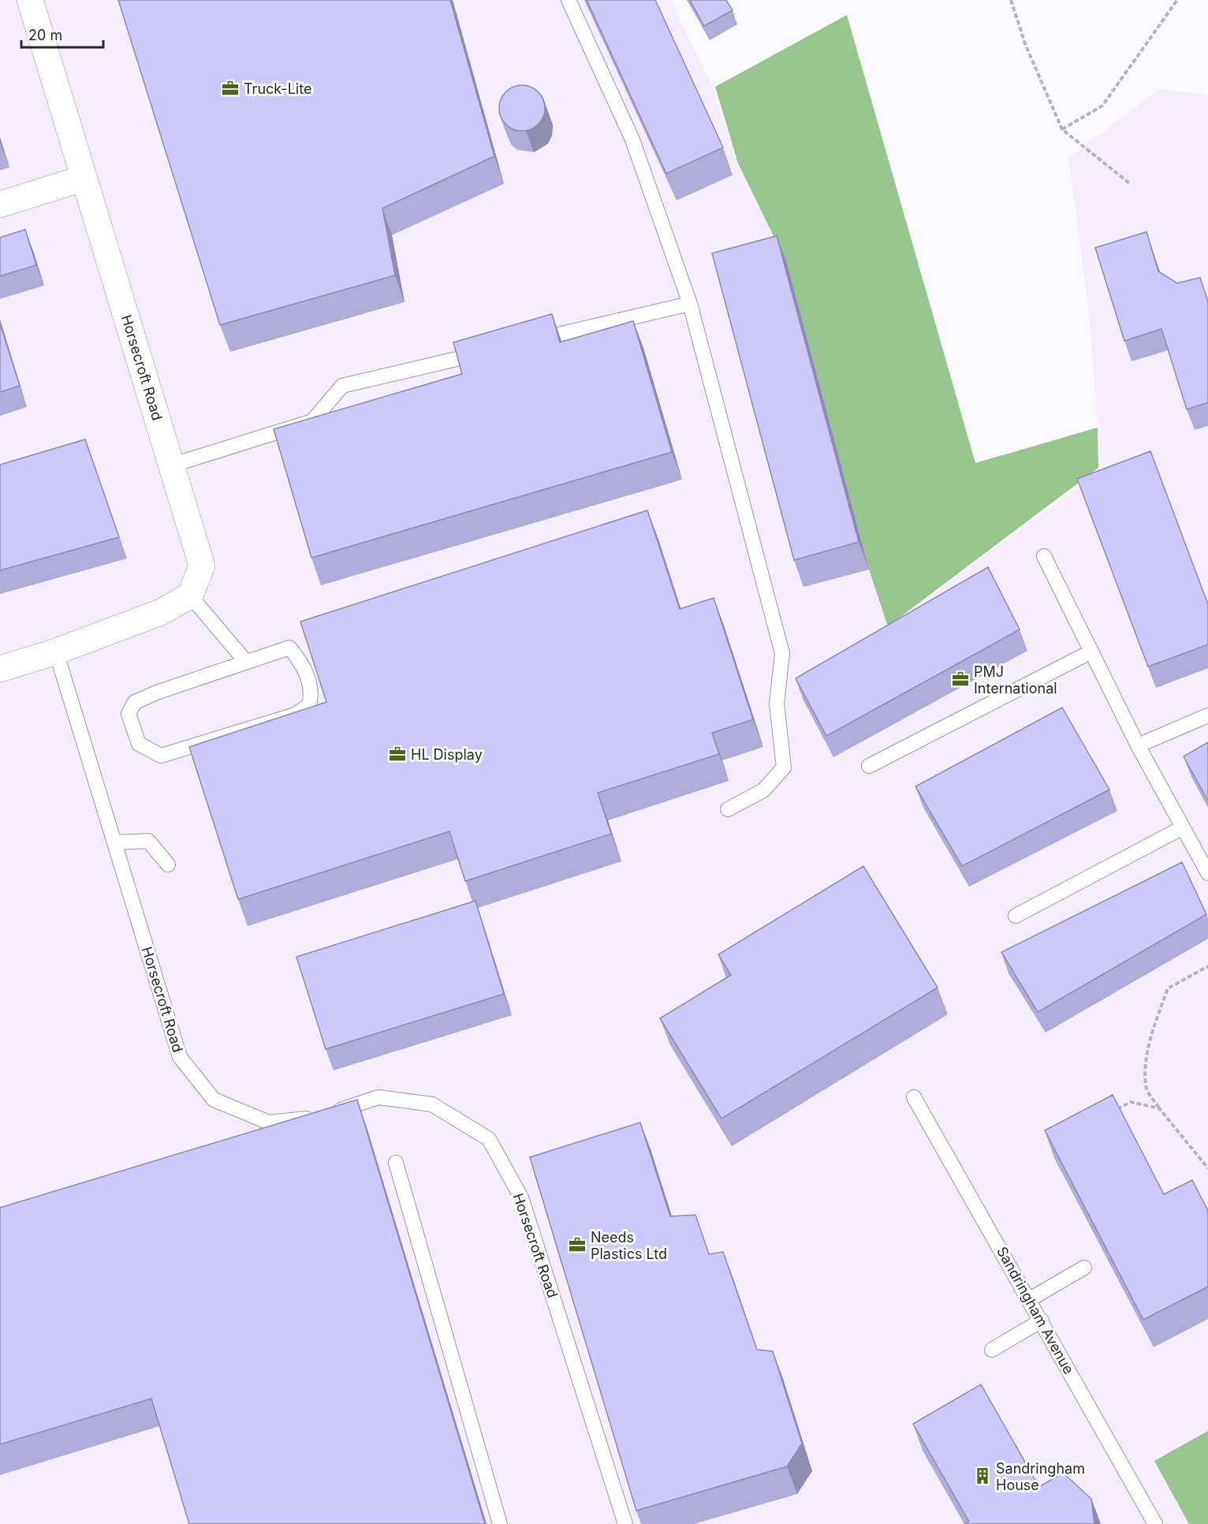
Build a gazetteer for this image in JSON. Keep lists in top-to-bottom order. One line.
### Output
{"streets":{"street":["Horsecroft Road"],"lane":["Sandringham Avenue"]},"places":{"office":["Truck-Lite","PMJ International","HL Display","Needs Plastics Ltd"],"building":["Sandringham House"]},"scale_bar":"20 m"}
